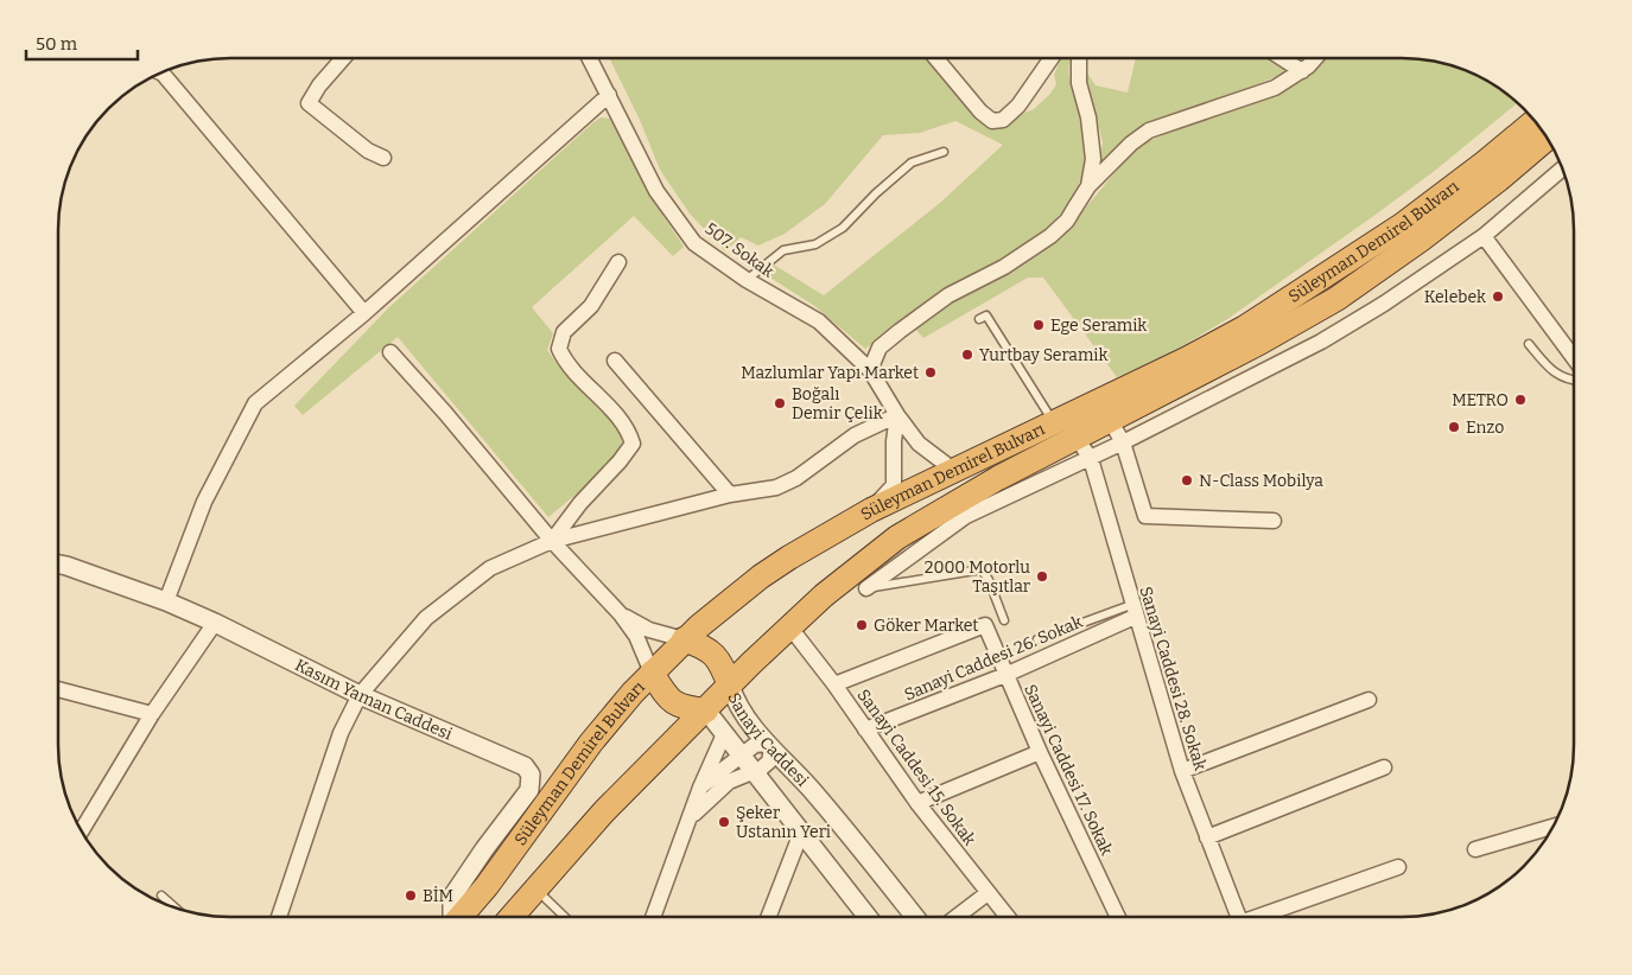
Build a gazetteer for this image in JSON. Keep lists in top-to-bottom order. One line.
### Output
{"streets":{"highway":["Süleyman Demirel Bulvarı"],"street":["507. Sokak","Sanayi Caddesi 26. Sokak","Sanayi Caddesi 28. Sokak","Kasım Yaman Caddesi","Sanayi Caddesi","Sanayi Caddesi 15. Sokak","Sanayi Caddesi 17. Sokak"]},"crossings":[["Süleyman Demirel Bulvarı","507. Sokak"],["Süleyman Demirel Bulvarı","Sanayi Caddesi 28. Sokak"],["Süleyman Demirel Bulvarı","Sanayi Caddesi"],["Süleyman Demirel Bulvarı","Sanayi Caddesi 15. Sokak"],["Sanayi Caddesi 26. Sokak","Sanayi Caddesi 28. Sokak"],["Sanayi Caddesi 26. Sokak","Sanayi Caddesi 15. Sokak"],["Sanayi Caddesi 26. Sokak","Sanayi Caddesi 17. Sokak"],["Sanayi Caddesi 15. Sokak","Sanayi Caddesi 17. Sokak"]],"places":["Kelebek","Ege Seramik","Yurtbay Seramik","Mazlumlar Yapı Market","METRO","Boğalı Demir Çelik","Enzo","N-Class Mobilya","2000 Motorlu Taşıtlar","Göker Market","Şeker Ustanın Yeri","BİM"],"scale_bar":"50 m"}
